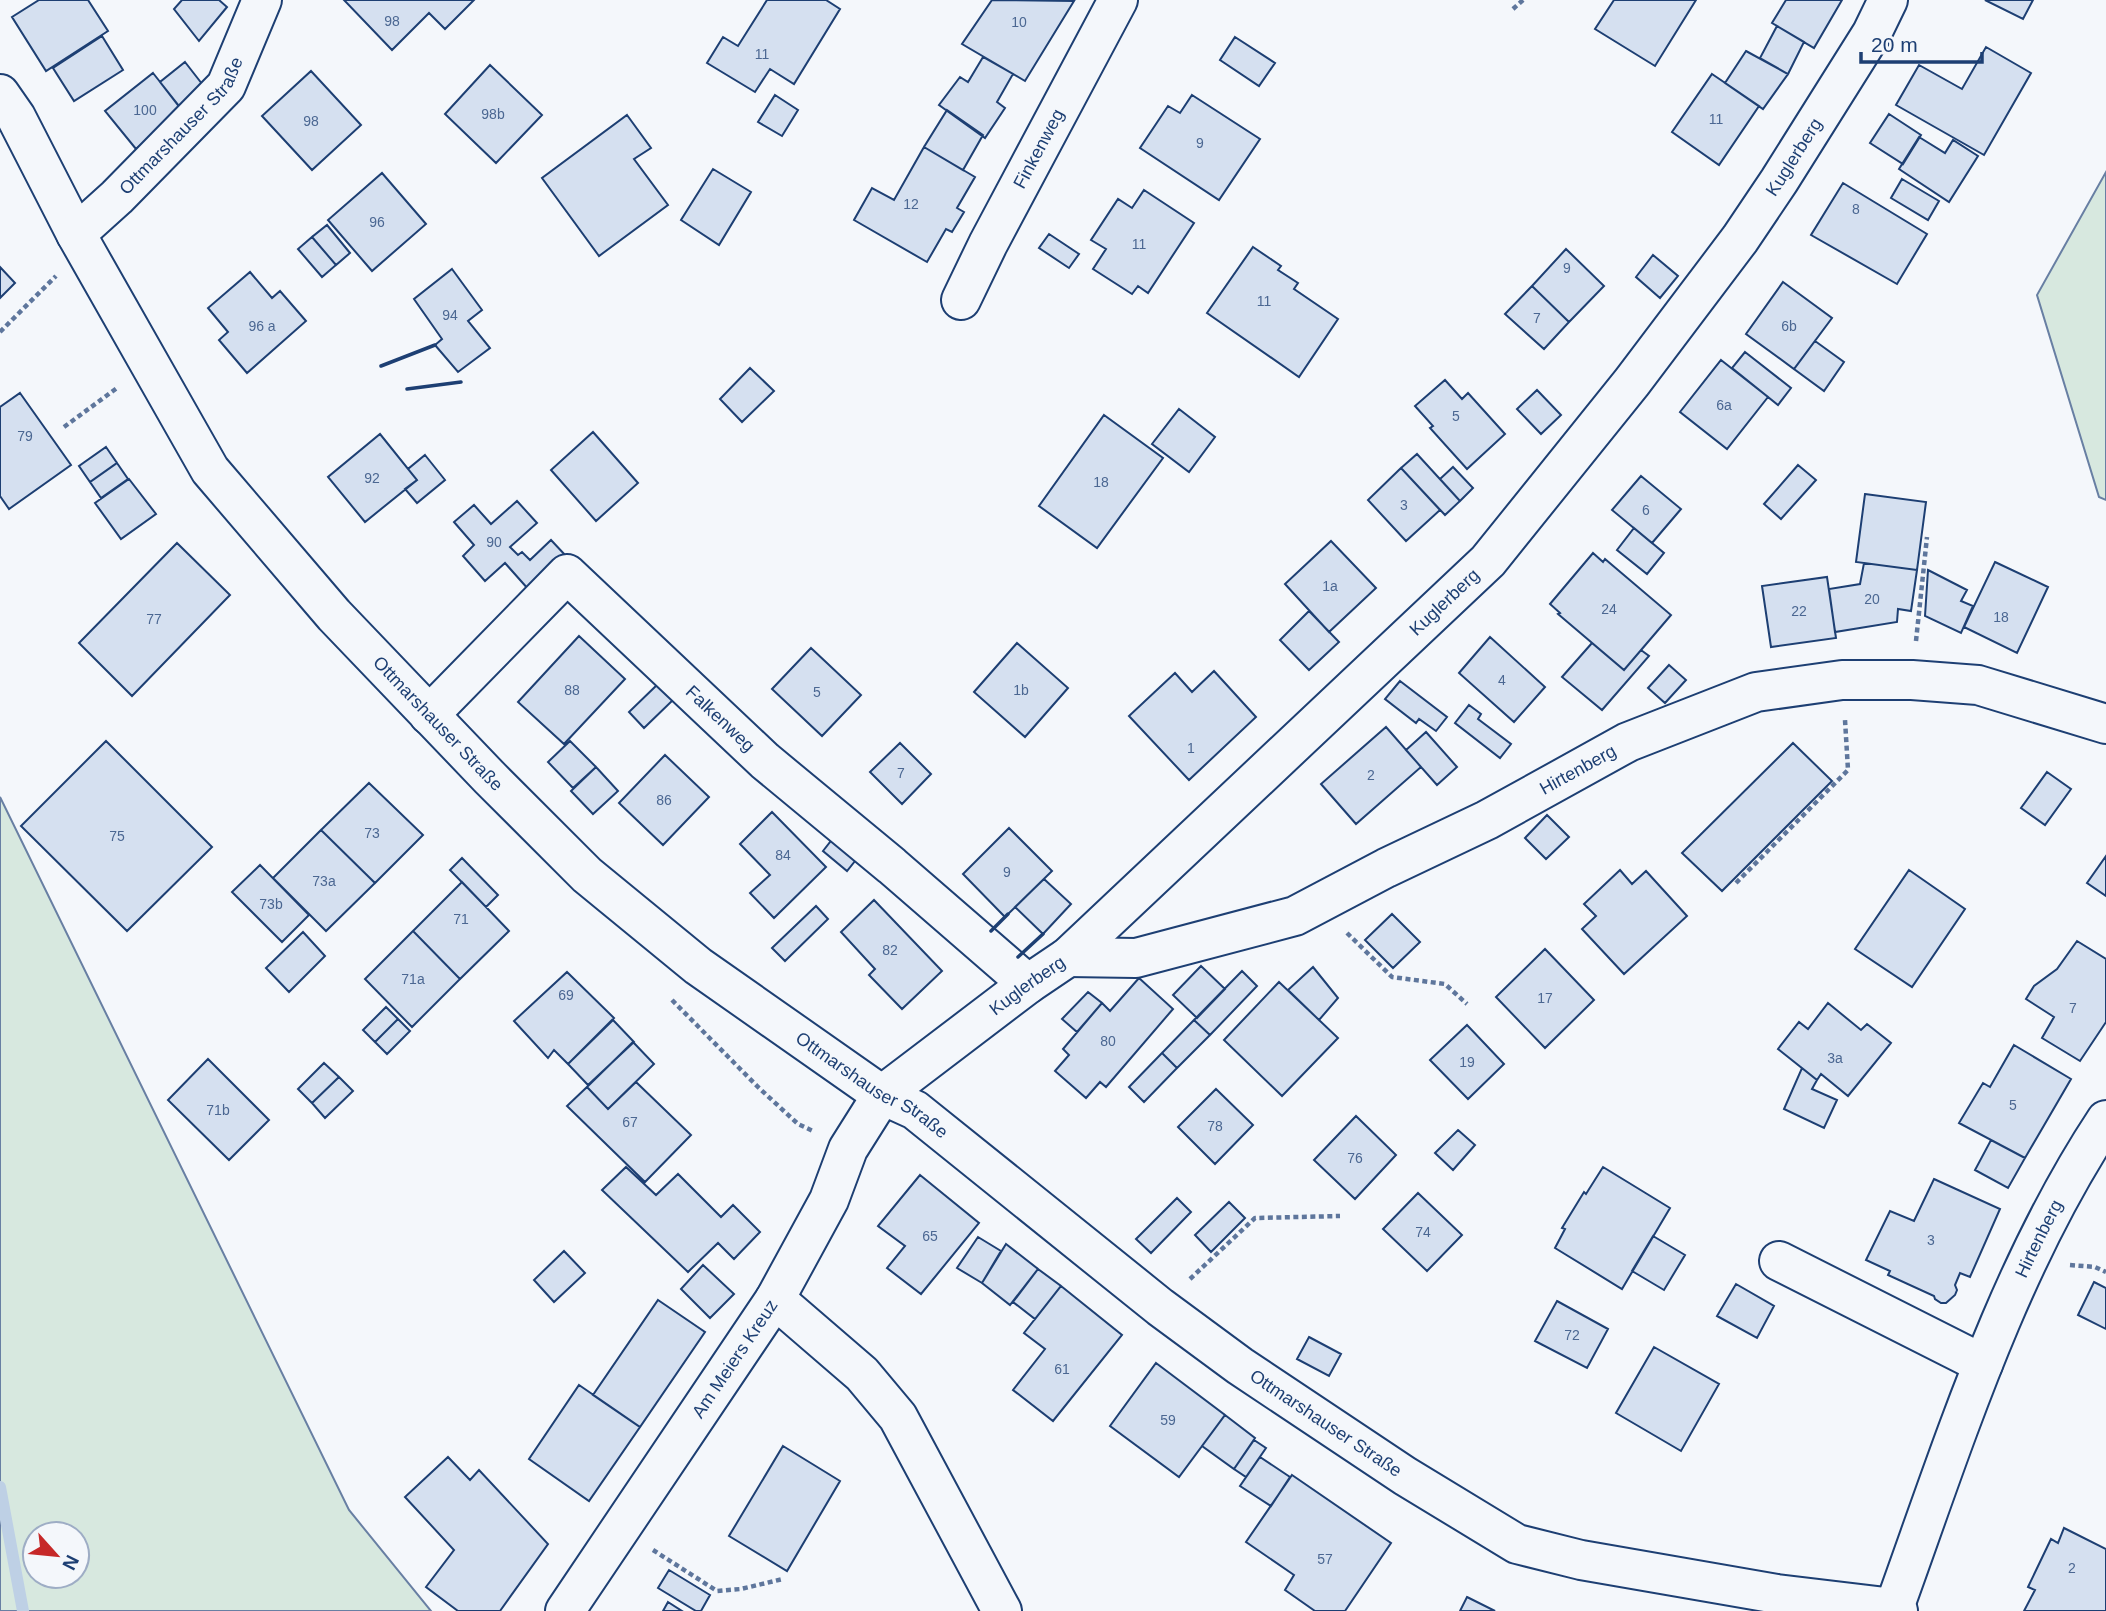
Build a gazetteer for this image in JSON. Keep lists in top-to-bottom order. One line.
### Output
{"streets":{"street":["Ottmarshauser Straße","Finkenweg","Kuglerberg","Falkenweg","Hirtenberg","Am Meiers Kreuz"]},"crossings":[["Ottmarshauser Straße","Kuglerberg"],["Ottmarshauser Straße","Falkenweg"],["Ottmarshauser Straße","Hirtenberg"],["Ottmarshauser Straße","Am Meiers Kreuz"],["Kuglerberg","Falkenweg"],["Kuglerberg","Hirtenberg"],["Kuglerberg","Am Meiers Kreuz"]],"house_numbers":["98","10","11","100","98b","11","98","9","12","8","96","11","9","11","94","7","96 a","6b","6a","5","79","92","18","3","6","90","1a","20","24","22","18","77","4","88","1b","5","1","7","2","86","73","75","84","9","73a","73b","71","82","71a","69","17","7","80","3a","19","5","71b","67","78","76","74","65","3","72","61","59","57","2"],"scale_bar":"20 m","north":"bottom right"}
